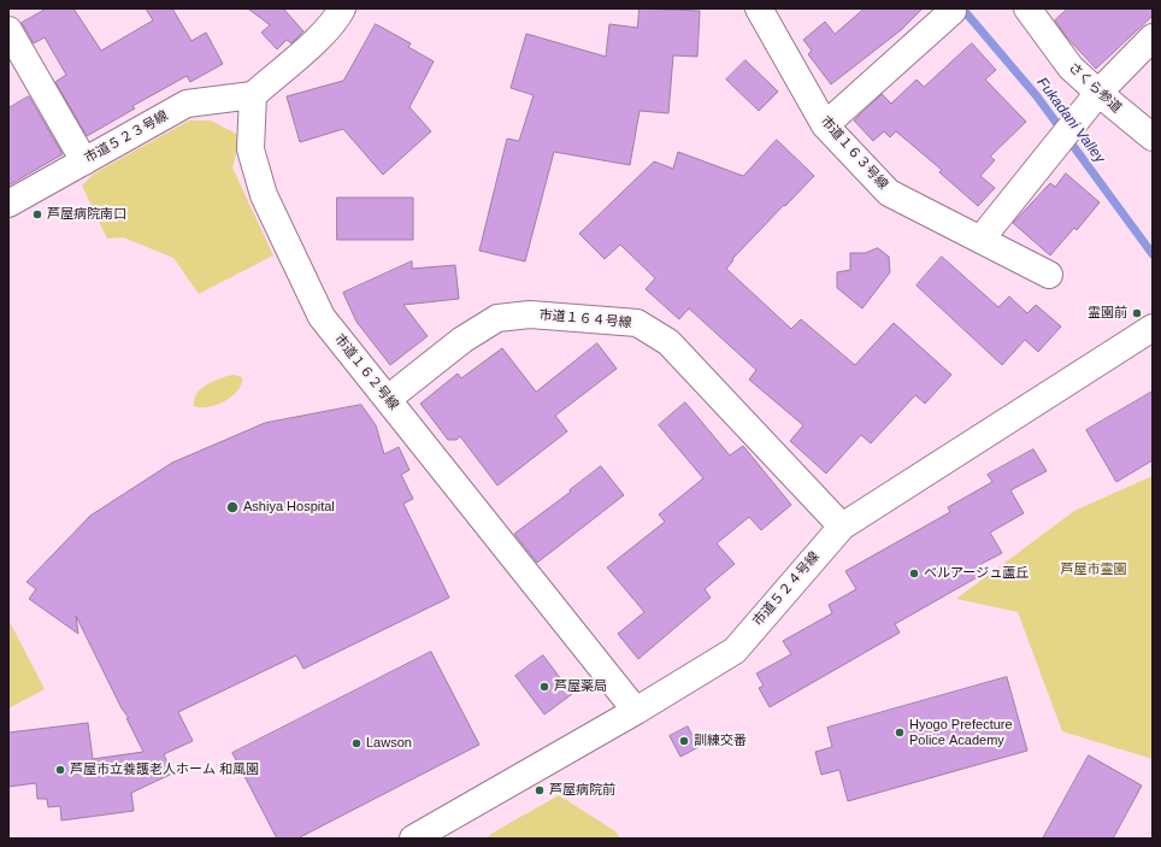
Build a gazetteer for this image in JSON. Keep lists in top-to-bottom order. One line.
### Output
{"streets":{"street":["さくら参道","市道５２３号線","市道１６３号線","市道１６４号線","市道１６２号線","市道５２４号線"]},"crossings":[["市道５２３号線","市道１６２号線"],["市道１６４号線","市道１６２号線"],["市道１６４号線","市道５２４号線"],["市道１６２号線","市道５２４号線"]],"water":["Fukadani Valley"],"parks":["芦屋市霊園"],"places":["芦屋病院南口","霊園前","Ashiya Hospital","ベルアージュ蘆丘","芦屋薬局","Hyogo Prefecture Police Academy","訓練交番","Lawson","芦屋市立養護老人ホーム 和風園","芦屋病院前"]}
